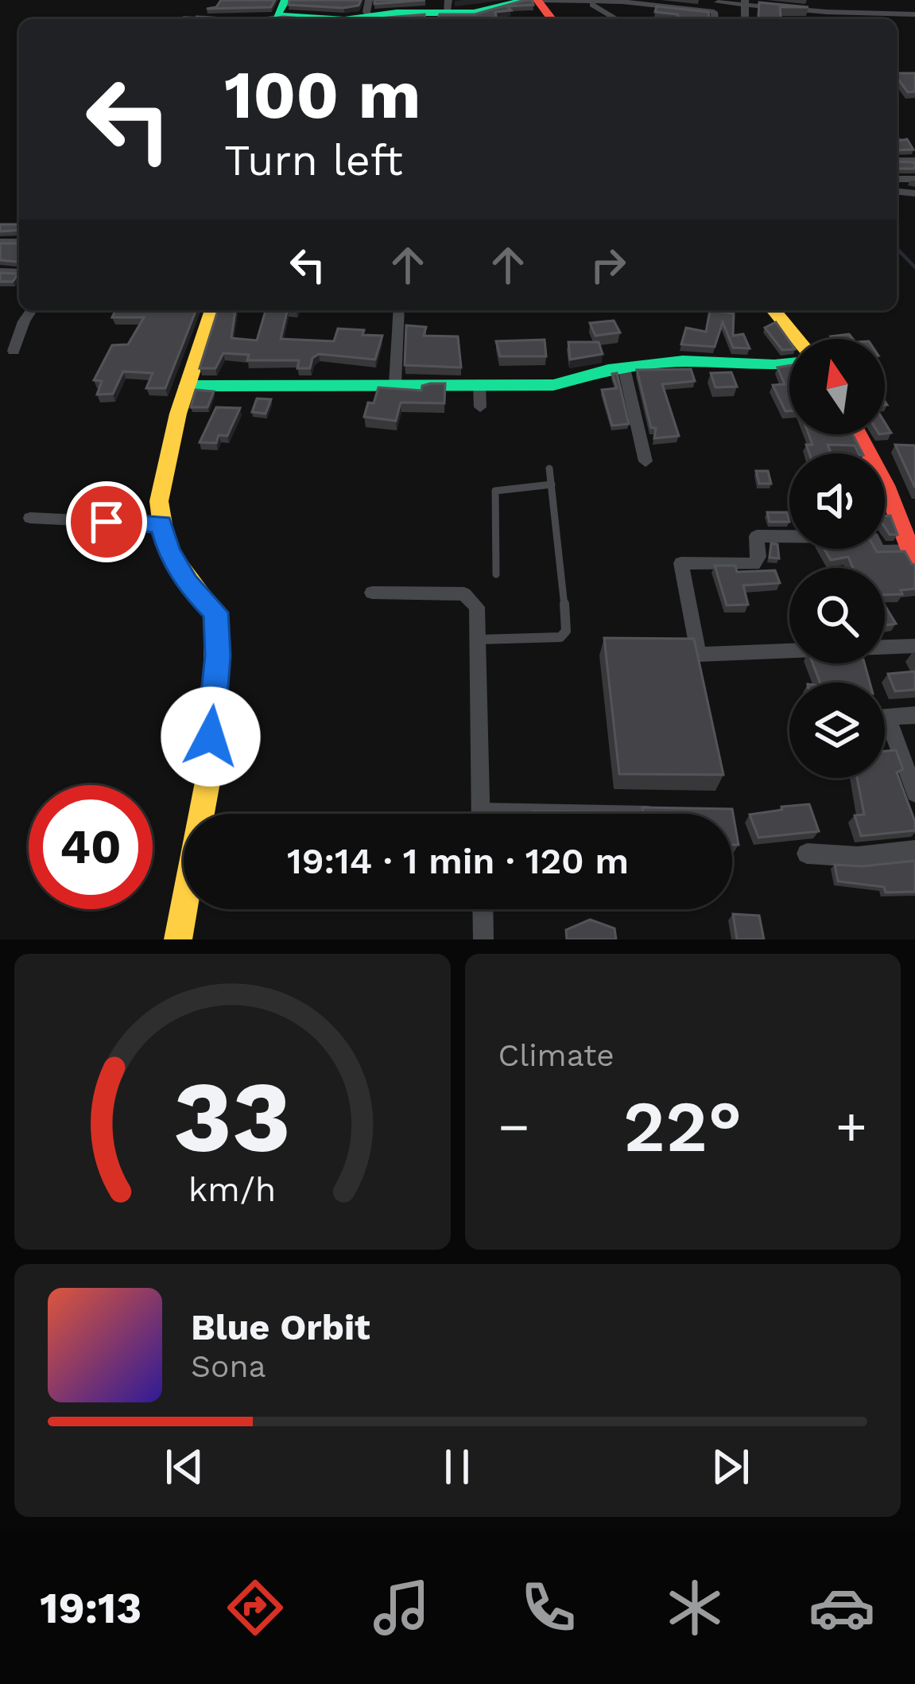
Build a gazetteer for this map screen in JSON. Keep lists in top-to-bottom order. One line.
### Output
{"north":"top","page":{"turn":["100 m","Turn left"],"limit":"40","trip":"19:14 · 1 min · 120 m","tile":"Climate","heat":["−","22°","+"],"song":["Blue Orbit","Sona"],"tabs":"19:13","gauge":["33","km/h"]}}
